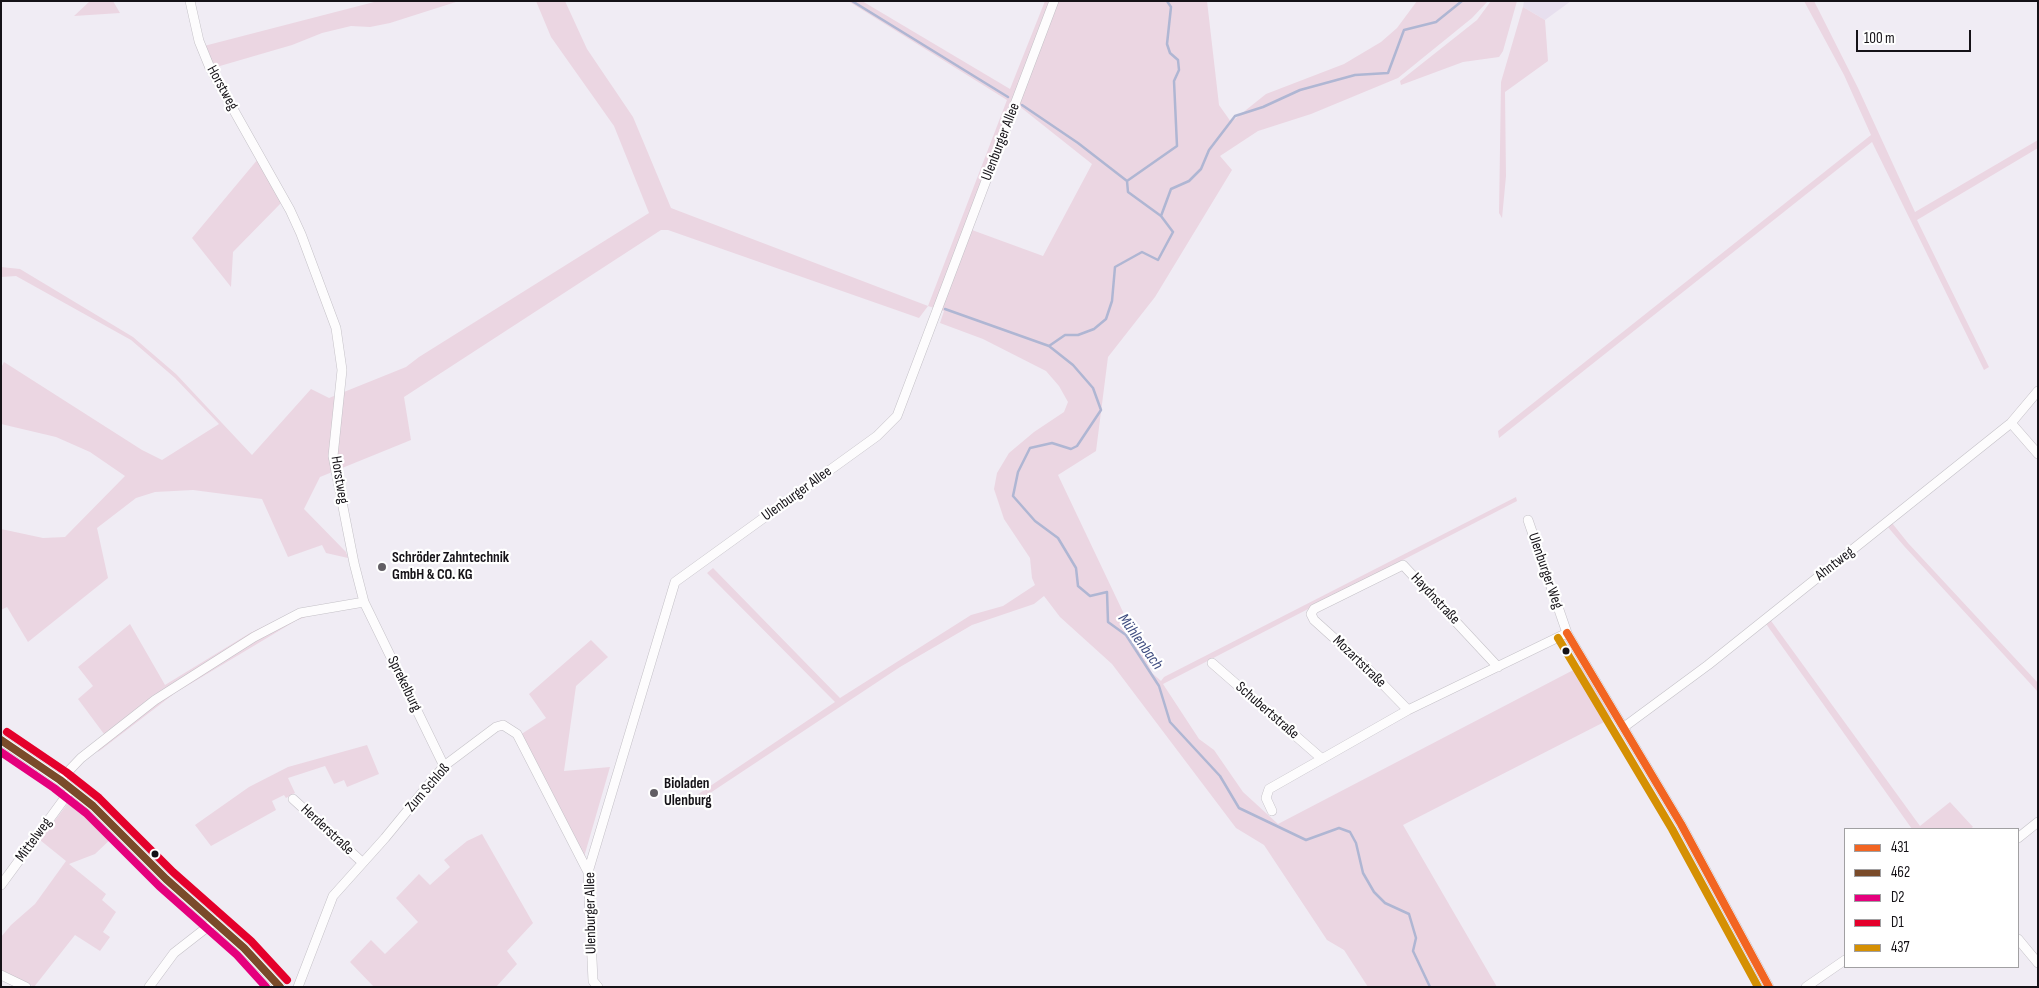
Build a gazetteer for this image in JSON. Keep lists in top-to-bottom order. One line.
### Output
{"streets":{"street":["Horstweg","Ulenburger Allee","Ahntweg","Ulenburger Weg","Haydnstraße","Mozartstraße","Sprekelburg","Schubertstraße","Zum Schloß","Herderstraße","Mittelweg"]},"crossings":[["Horstweg","Sprekelburg"],["Ulenburger Allee","Zum Schloß"],["Ahntweg","Ulenburger Weg"],["Haydnstraße","Mozartstraße"],["Sprekelburg","Zum Schloß"],["Zum Schloß","Herderstraße"]],"water":["Mühlenbach"],"places":["Schröder Zahntechnik GmbH & CO. KG","Bioladen Ulenburg"],"lines":["transit line 431","transit line 437","transit line D1","transit line 462","transit line D2"],"legend":["431","462","D2","D1","437"],"scale_bar":"100 m"}
